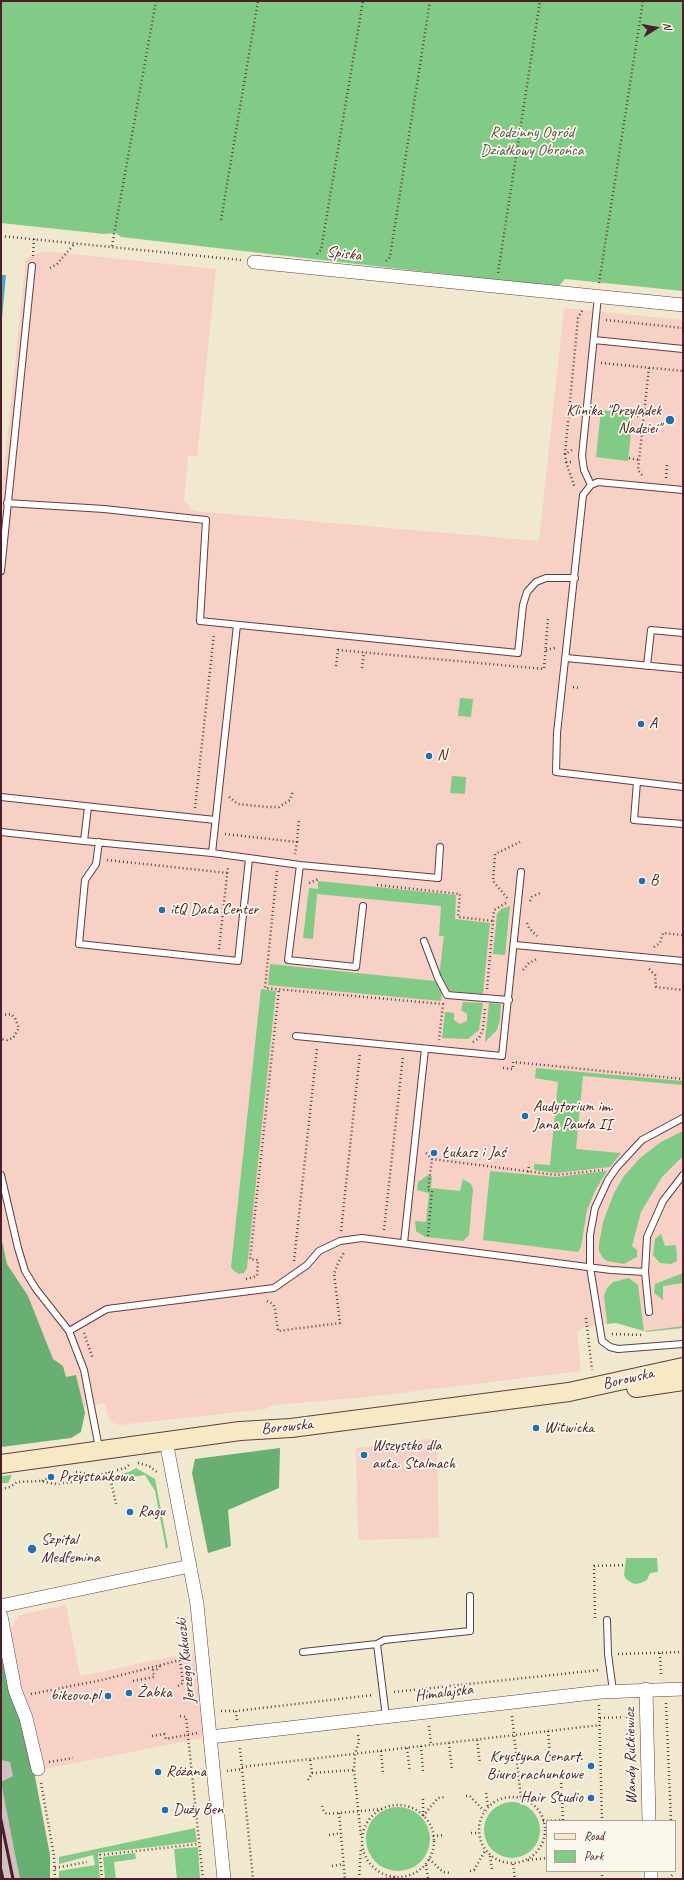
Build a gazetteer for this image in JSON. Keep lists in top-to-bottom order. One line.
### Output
{"streets":{"street":["Spiska","Borowska","Jerzego Kukuczki","Himalajska","Wandy Rutkiewicz"]},"crossings":[["Borowska","Jerzego Kukuczki"],["Jerzego Kukuczki","Himalajska"],["Himalajska","Wandy Rutkiewicz"]],"parks":["Rodzinny Ogród Działkowy Obrońca"],"places":["Klinika \"Przylądek Nadziei\"","A","N","B","itQ Data Center","Audytorium im. Jana Pawła II","Łukasz i Jaś","Witwicka","Wszystko dla auta. Stalmach","Przystankowa","Ragu","Szpital Medfemina","Żabka","bikeovo.pl","Krystyna Lenart. Biuro rachunkowe","Różana","Hair Studio","Duży Ben"],"legend":["Road","Park"],"north":"right"}
